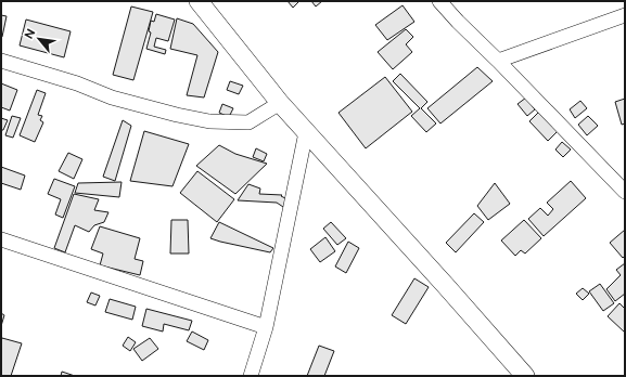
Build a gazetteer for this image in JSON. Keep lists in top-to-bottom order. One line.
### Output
{"north":"top left"}
